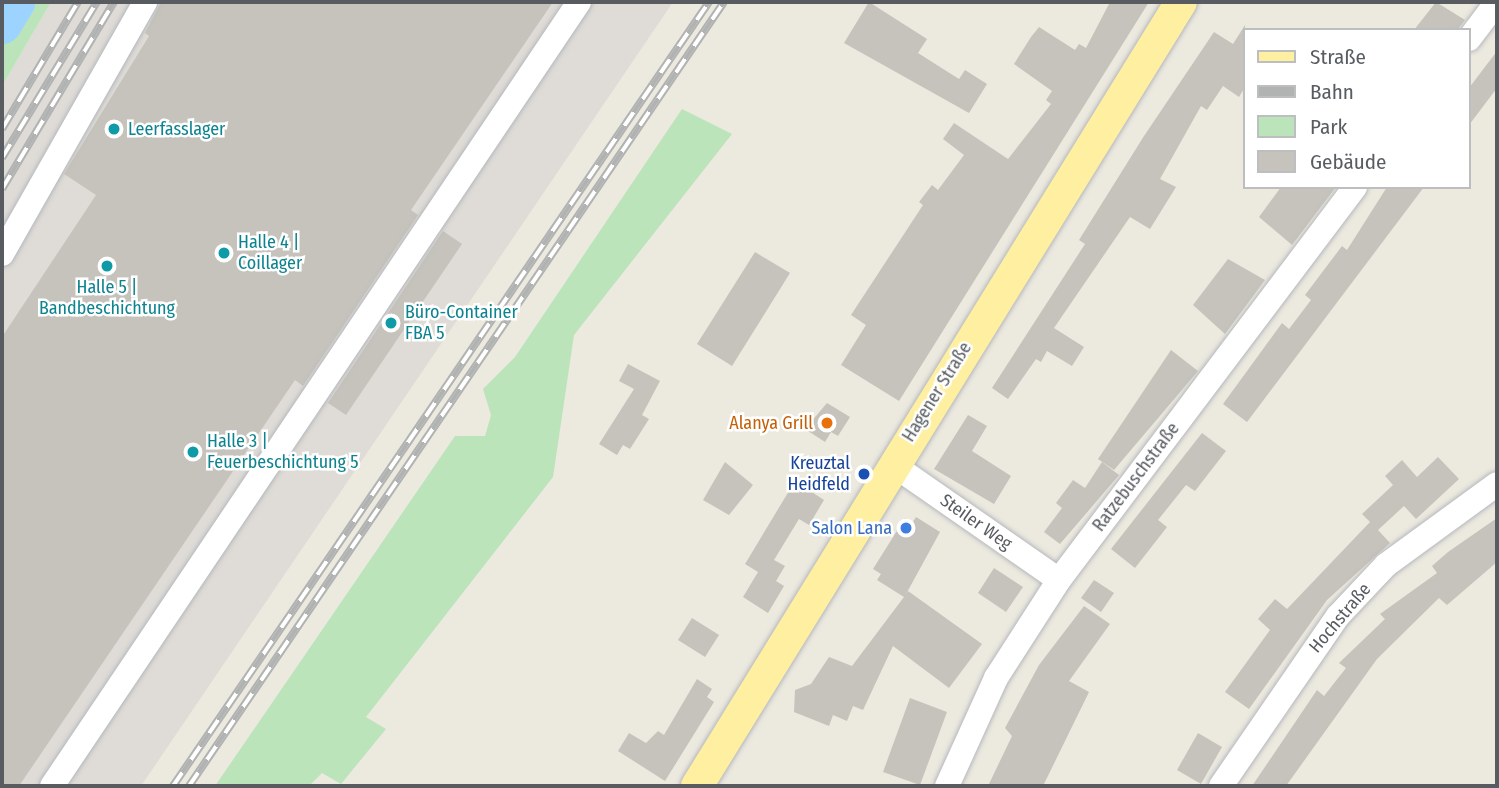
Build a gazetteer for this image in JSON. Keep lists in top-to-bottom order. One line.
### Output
{"streets":{"main road":["Hagener Straße"],"street":["Ratzebuschstraße","Steiler Weg","Hochstraße"]},"crossings":[["Hagener Straße","Steiler Weg"],["Ratzebuschstraße","Steiler Weg"]],"places":["Leerfasslager","Halle 4 | Coillager","Halle 5 | Bandbeschichtung","Büro-Container FBA 5","Alanya Grill","Halle 3 | Feuerbeschichtung 5","Kreuztal Heidfeld","Salon Lana"],"legend":["Straße","Bahn","Park","Gebäude"]}
